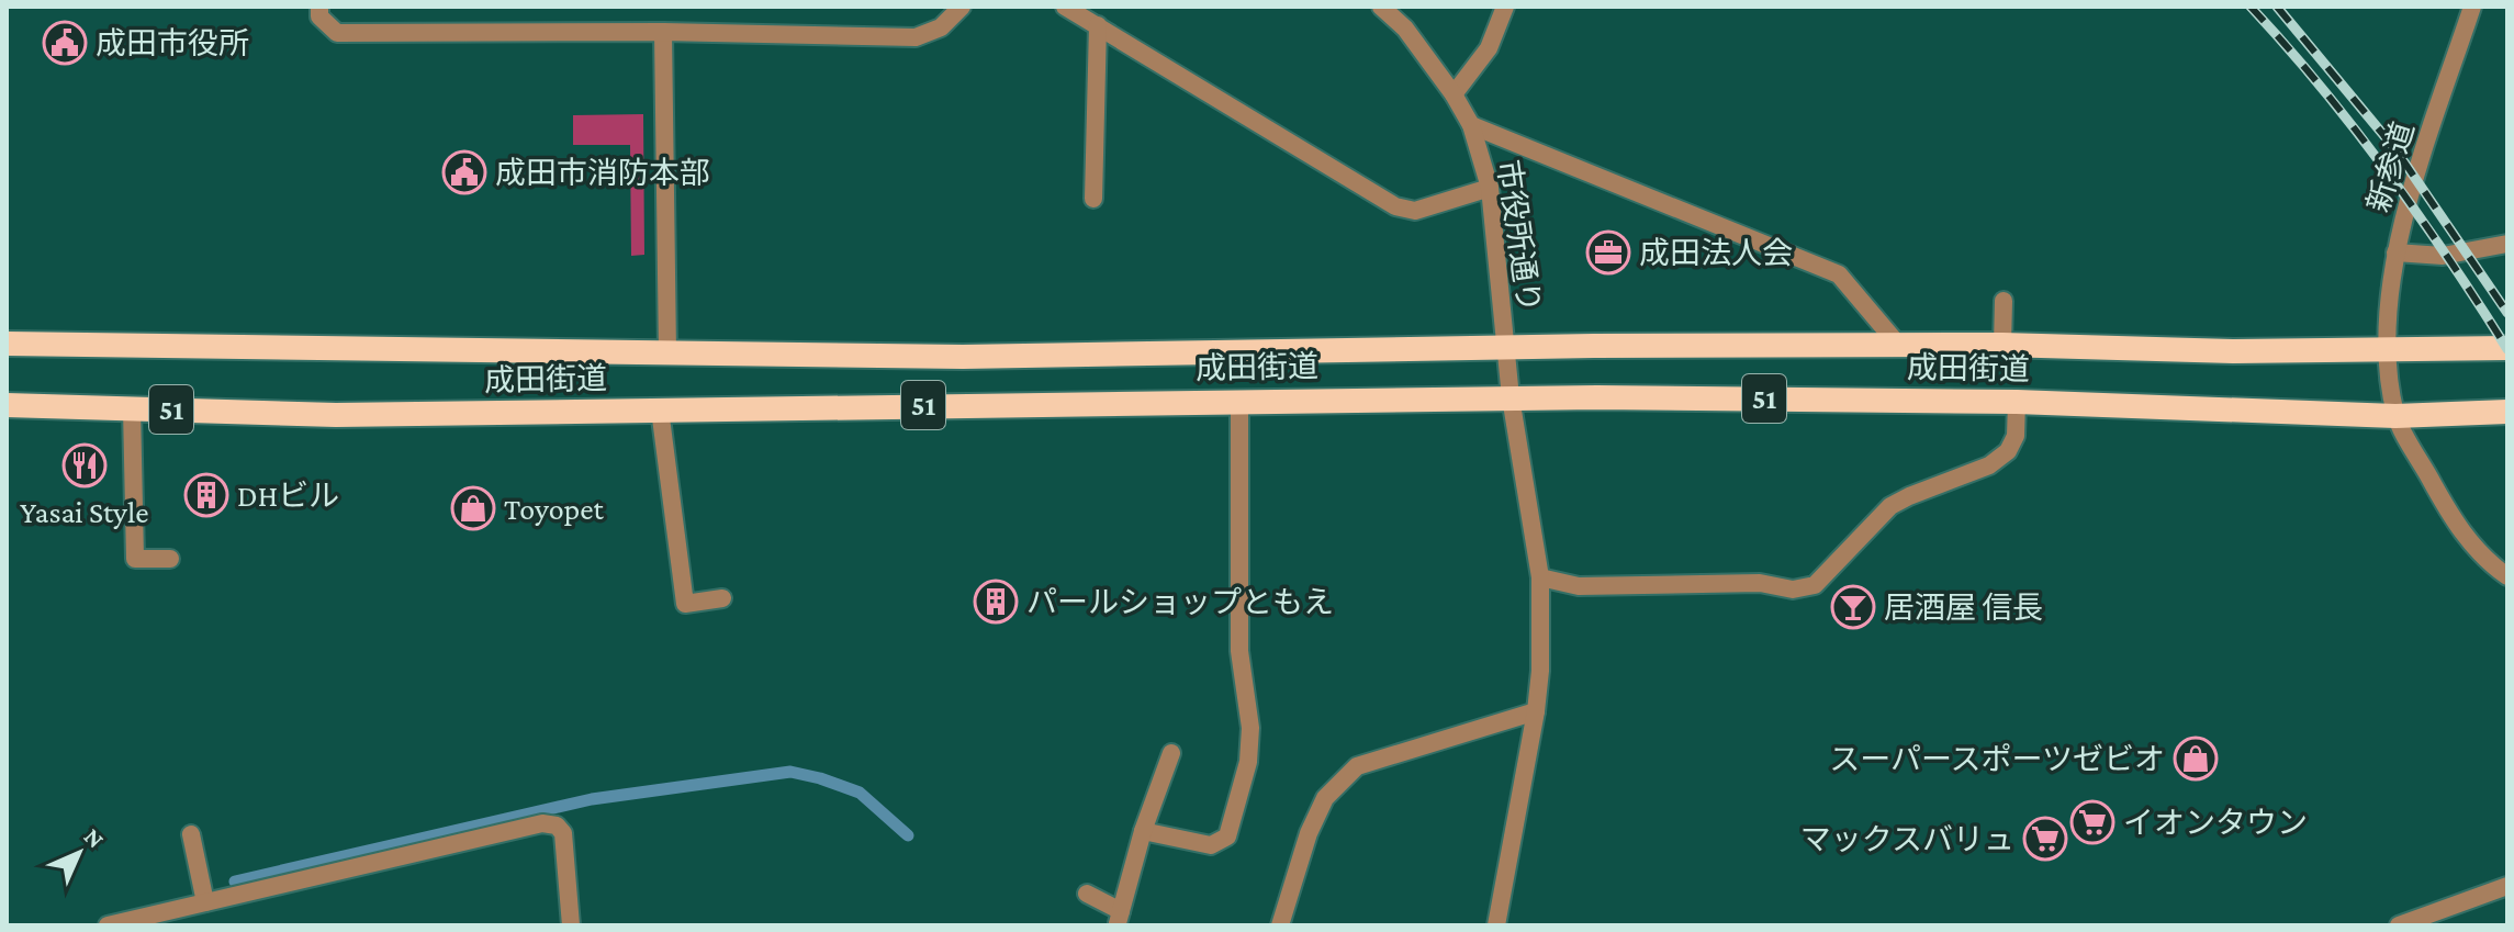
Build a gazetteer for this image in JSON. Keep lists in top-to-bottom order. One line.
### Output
{"streets":{"highway":["成田街道","51"],"street":["新参道","市役所通り"]},"crossings":[["新参道","成田街道"],["市役所通り","成田街道"]],"places":{"public building":["成田市役所","成田市消防本部"],"office":["成田法人会"],"restaurant":["Yasai Style"],"building":["DHビル","パールショップともえ"],"shop":["Toyopet","スーパースポーツゼビオ"],"bar":["居酒屋 信長"],"supermarket":["イオンタウン","マックスバリュ"]},"north":"top right"}
